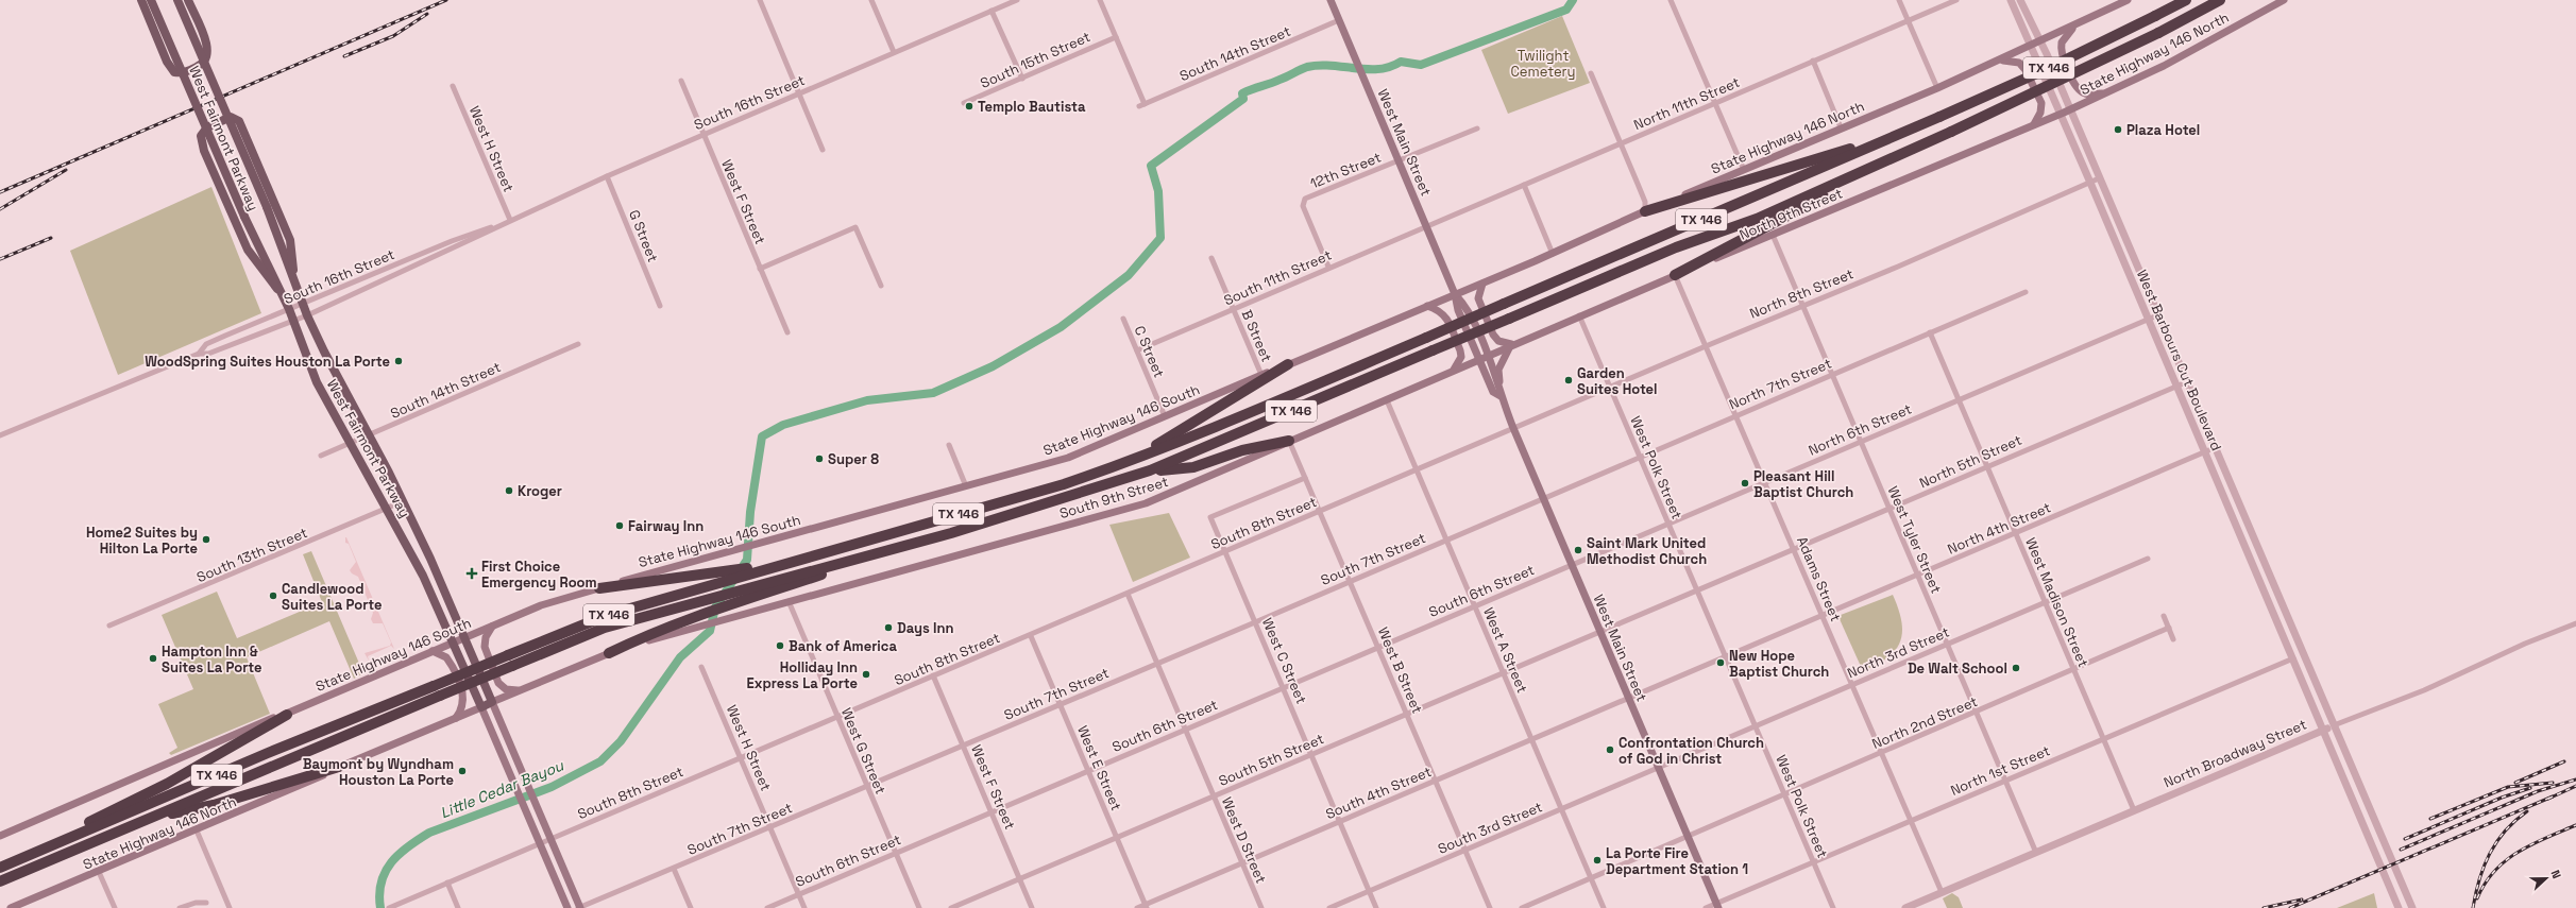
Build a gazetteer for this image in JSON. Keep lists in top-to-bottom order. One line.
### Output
{"streets":{"highway":["TX 146"],"main road":["State Highway 146 North","West Fairmont Parkway","West Main Street","North 9th Street","State Highway 146 South","South 9th Street"],"street":["South 14th Street","South 15th Street","South 16th Street","North 11th Street","West H Street","12th Street","West F Street","G Street","South 11th Street","North 8th Street","B Street","C Street","West Barbours Cut Boulevard","North 7th Street","North 6th Street","North 5th Street","West Polk Street","South 8th Street","North 4th Street","West Tyler Street","South 13th Street","South 7th Street","Adams Street","South 6th Street","West Madison Street","West A Street","North 3rd Street","West C Street","West B Street","North 2nd Street","West G Street","North Broadway Street","South 5th Street","West E Street","North 1st Street","South 4th Street","South 3rd Street","West D Street"]},"crossings":[["South 14th Street","South 15th Street"],["South 14th Street","West Fairmont Parkway"],["South 14th Street","West Main Street"],["State Highway 146 North","West Fairmont Parkway"],["State Highway 146 North","West Main Street"],["State Highway 146 North","North 9th Street"],["State Highway 146 North","West Barbours Cut Boulevard"],["State Highway 146 North","State Highway 146 South"],["South 16th Street","West Fairmont Parkway"],["South 16th Street","West H Street"],["South 16th Street","West F Street"],["South 16th Street","G Street"],["North 11th Street","West Main Street"],["North 11th Street","South 11th Street"],["West Fairmont Parkway","State Highway 146 South"],["West Fairmont Parkway","South 8th Street"],["West Fairmont Parkway","South 13th Street"],["West Fairmont Parkway","South 7th Street"],["West Main Street","12th Street"],["West Main Street","North 9th Street"],["West Main Street","South 11th Street"],["West Main Street","North 8th Street"],["West Main Street","North 7th Street"],["West Main Street","State Highway 146 South"],["West Main Street","North 6th Street"],["West Main Street","North 5th Street"],["West Main Street","South 9th Street"],["West Main Street","South 8th Street"],["West Main Street","North 4th Street"],["West Main Street","South 7th Street"],["West Main Street","South 6th Street"],["West Main Street","North 3rd Street"],["West Main Street","North 2nd Street"],["West Main Street","South 5th Street"],["West Main Street","North 1st Street"],["West Main Street","South 4th Street"],["West Main Street","South 3rd Street"],["West H Street","South 8th Street"],["West H Street","South 7th Street"],["West H Street","South 6th Street"],["12th Street","South 11th Street"],["West F Street","South 8th Street"],["West F Street","South 7th Street"],["West F Street","South 6th Street"],["West F Street","South 5th Street"],["North 9th Street","West Polk Street"],["North 9th Street","South 9th Street"],["North 9th Street","West Tyler Street"],["North 9th Street","Adams Street"],["South 11th Street","B Street"],["South 11th Street","C Street"],["North 8th Street","West Barbours Cut Boulevard"],["North 8th Street","West Polk Street"],["North 8th Street","South 8th Street"],["North 8th Street","West Tyler Street"],["North 8th Street","Adams Street"],["B Street","State Highway 146 South"],["C Street","State Highway 146 South"],["West Barbours Cut Boulevard","North 6th Street"],["West Barbours Cut Boulevard","North 5th Street"],["West Barbours Cut Boulevard","North 4th Street"],["West Barbours Cut Boulevard","North Broadway Street"],["West Barbours Cut Boulevard","North 1st Street"],["North 7th Street","West Polk Street"],["North 7th Street","West Tyler Street"],["North 7th Street","South 7th Street"],["North 7th Street","Adams Street"],["North 7th Street","West Madison Street"],["North 6th Street","West Polk Street"],["North 6th Street","West Tyler Street"],["North 6th Street","Adams Street"],["North 6th Street","South 6th Street"],["North 6th Street","West Madison Street"],["North 5th Street","West Polk Street"],["North 5th Street","West Tyler Street"],["North 5th Street","Adams Street"],["North 5th Street","West Madison Street"],["North 5th Street","South 5th Street"],["West Polk Street","North 4th Street"],["West Polk Street","North 3rd Street"],["West Polk Street","North 2nd Street"],["West Polk Street","North 1st Street"],["South 9th Street","West A Street"],["South 9th Street","West B Street"],["South 9th Street","West G Street"],["South 8th Street","West A Street"],["South 8th Street","West C Street"],["South 8th Street","West B Street"],["South 8th Street","West G Street"],["South 8th Street","West E Street"],["South 8th Street","West D Street"],["North 4th Street","West Tyler Street"],["North 4th Street","Adams Street"],["North 4th Street","West Madison Street"],["North 4th Street","South 4th Street"],["West Tyler Street","North 3rd Street"],["West Tyler Street","North 2nd Street"],["West Tyler Street","North Broadway Street"],["West Tyler Street","North 1st Street"],["South 7th Street","West A Street"],["South 7th Street","West C Street"],["South 7th Street","West B Street"],["South 7th Street","West G Street"],["South 7th Street","West E Street"],["South 7th Street","West D Street"],["Adams Street","North 3rd Street"],["Adams Street","North 2nd Street"],["Adams Street","North Broadway Street"],["Adams Street","North 1st Street"],["South 6th Street","West A Street"],["South 6th Street","West C Street"],["South 6th Street","West B Street"],["South 6th Street","West G Street"],["South 6th Street","West E Street"],["South 6th Street","West D Street"],["West Madison Street","North 3rd Street"],["West Madison Street","North 2nd Street"],["West Madison Street","North Broadway Street"],["West Madison Street","North 1st Street"],["West A Street","North 2nd Street"],["West A Street","South 5th Street"],["West A Street","South 4th Street"],["West A Street","South 3rd Street"],["North 3rd Street","South 3rd Street"],["West C Street","West B Street"],["West C Street","South 5th Street"],["West C Street","South 4th Street"],["West C Street","South 3rd Street"],["West B Street","South 5th Street"],["West B Street","South 4th Street"],["West B Street","South 3rd Street"],["South 5th Street","West E Street"],["South 5th Street","West D Street"],["West E Street","South 4th Street"],["South 4th Street","West D Street"]],"water":["Little Cedar Bayou"],"parks":["Twilight Cemetery"],"places":{"other":["Templo Bautista","Plaza Hotel","WoodSpring Suites Houston La Porte","Garden Suites Hotel","Super 8","Pleasant Hill Baptist Church","Kroger","Fairway Inn","Home2 Suites by Hilton La Porte","Saint Mark United Methodist Church","Candlewood Suites La Porte","Days Inn","Bank of America","Hampton Inn & Suites La Porte","New Hope Baptist Church","De Walt School","Holliday Inn Express La Porte","Confrontation Church of God in Christ","Baymont by Wyndham Houston La Porte","La Porte Fire Department Station 1"],"health":["First Choice Emergency Room"]},"north":"right"}
